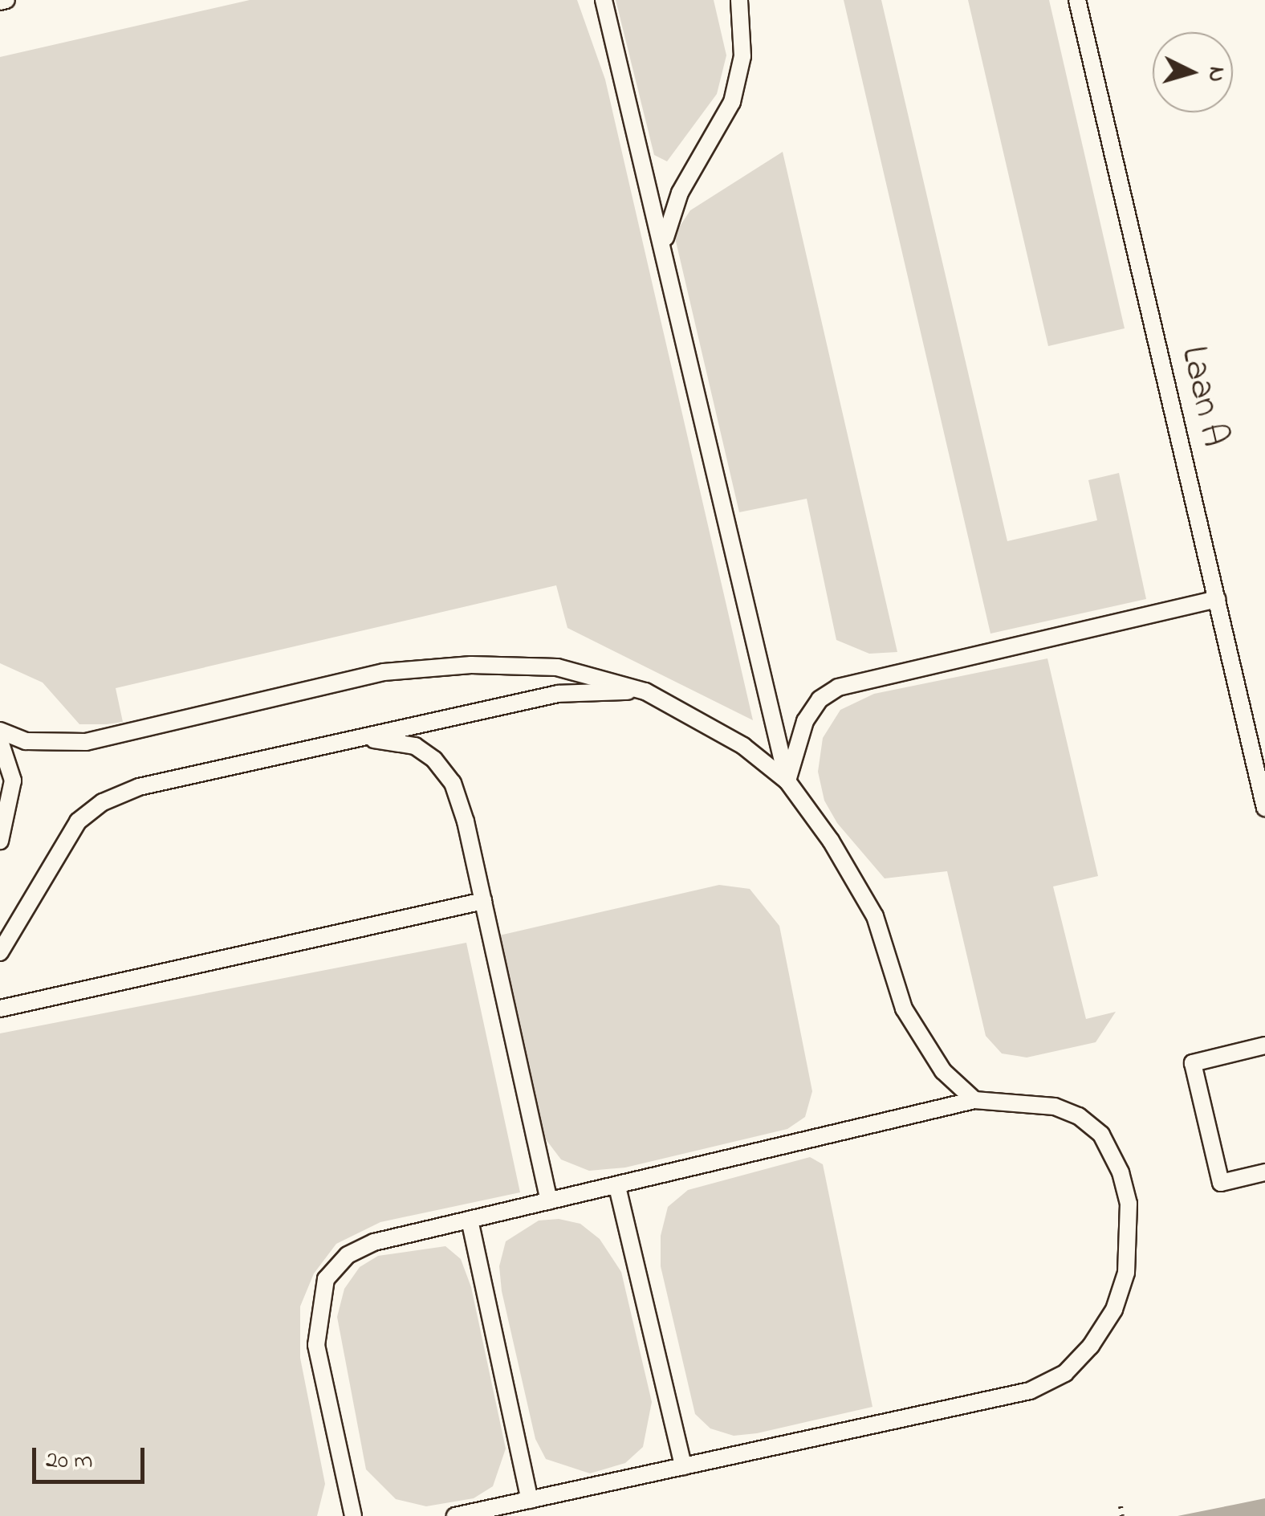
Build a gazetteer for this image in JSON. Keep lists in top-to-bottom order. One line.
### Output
{"streets":{"lane":["Laan A"]},"scale_bar":"20 m","north":"right"}
